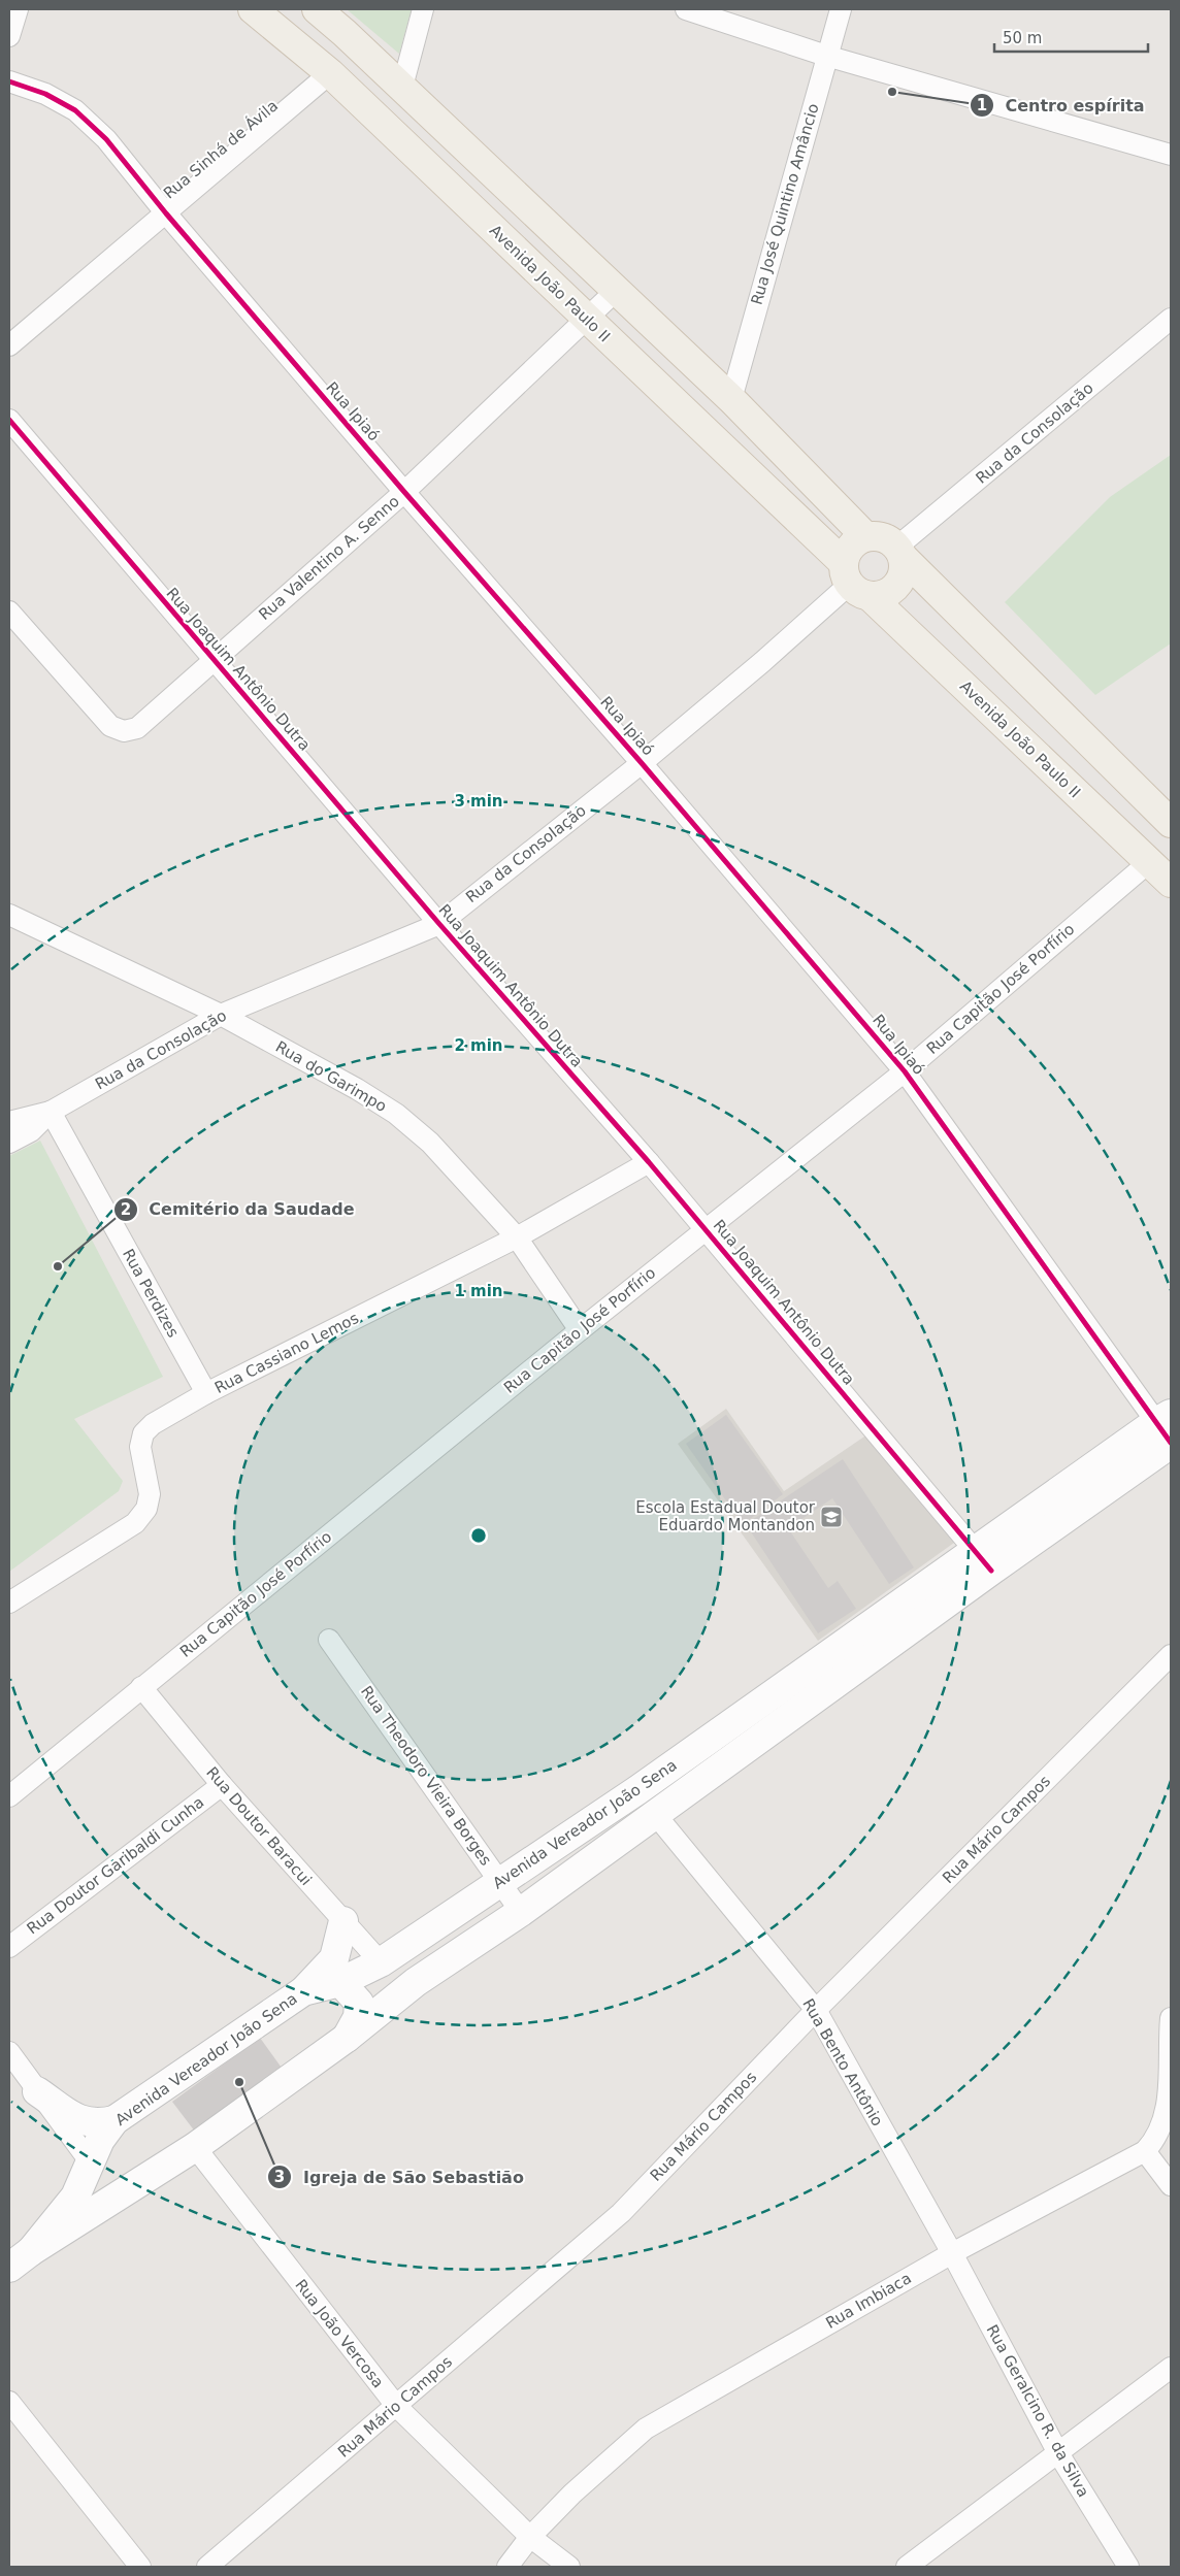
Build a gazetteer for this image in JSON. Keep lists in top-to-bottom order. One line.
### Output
{"streets":{"main road":["Avenida João Paulo II","Avenida Vereador João Sena"],"street":["Rua Sinhá de Ávila","Rua José Quintino Amâncio","Rua Ipiaó","Rua da Consolação","Rua Valentino A. Senno","Rua Joaquim Antônio Dutra","Rua Capitão José Porfírio","Rua do Garimpo","Rua Perdizes","Rua Cassiano Lemos","Rua Theodoro Vieira Borges","Rua Doutor Baracui","Rua Mário Campos","Rua Doutor Garibaldi Cunha","Rua Bento Antônio","Rua Imbiaca","Rua João Vercosa","Rua Geralcino R. da Silva"]},"crossings":[["Rua Sinhá de Ávila","Avenida João Paulo II"],["Rua Sinhá de Ávila","Rua Ipiaó"],["Avenida João Paulo II","Rua da Consolação"],["Avenida João Paulo II","Rua Valentino A. Senno"],["Avenida João Paulo II","Rua Capitão José Porfírio"],["Rua Ipiaó","Rua da Consolação"],["Rua Ipiaó","Rua Valentino A. Senno"],["Rua Ipiaó","Rua Capitão José Porfírio"],["Rua Ipiaó","Avenida Vereador João Sena"],["Rua da Consolação","Rua Joaquim Antônio Dutra"],["Rua da Consolação","Rua do Garimpo"],["Rua da Consolação","Rua Perdizes"],["Rua Valentino A. Senno","Rua Joaquim Antônio Dutra"],["Rua Joaquim Antônio Dutra","Rua Capitão José Porfírio"],["Rua Joaquim Antônio Dutra","Rua Cassiano Lemos"],["Rua Joaquim Antônio Dutra","Avenida Vereador João Sena"],["Rua Capitão José Porfírio","Rua do Garimpo"],["Rua Capitão José Porfírio","Rua Doutor Baracui"],["Rua do Garimpo","Rua Cassiano Lemos"],["Rua Perdizes","Rua Cassiano Lemos"],["Rua Theodoro Vieira Borges","Avenida Vereador João Sena"],["Avenida Vereador João Sena","Rua Doutor Baracui"],["Avenida Vereador João Sena","Rua Bento Antônio"],["Avenida Vereador João Sena","Rua João Vercosa"],["Rua Doutor Baracui","Rua Doutor Garibaldi Cunha"],["Rua Mário Campos","Rua Bento Antônio"],["Rua Mário Campos","Rua João Vercosa"],["Rua Bento Antônio","Rua Imbiaca"],["Rua Bento Antônio","Rua Geralcino R. da Silva"],["Rua Imbiaca","Rua João Vercosa"],["Rua Imbiaca","Rua Geralcino R. da Silva"]],"places":{"other":["Centro espírita","Cemitério da Saudade","Igreja de São Sebastião"],"school or university":["Escola Estadual Doutor Eduardo Montandon"]},"scale_bar":"50 m","rings":["3 min","2 min","1 min"]}
